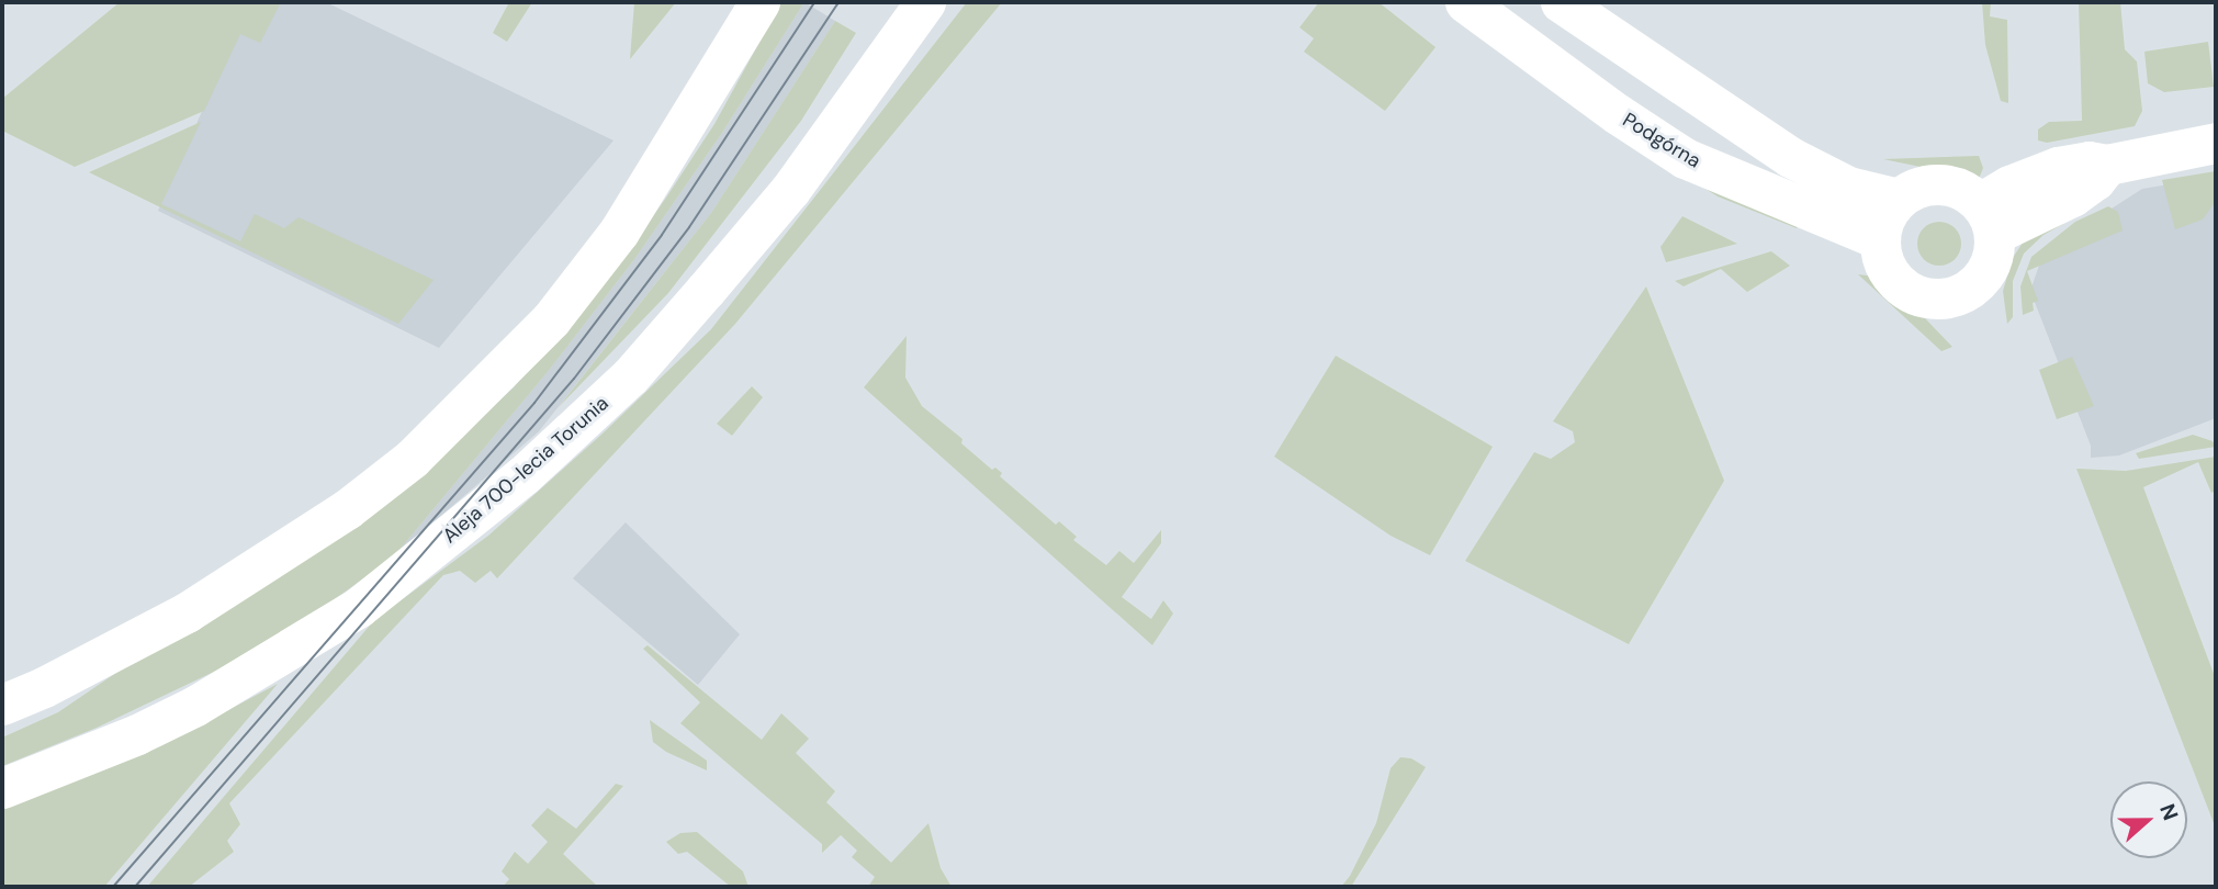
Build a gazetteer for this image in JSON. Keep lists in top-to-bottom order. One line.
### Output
{"streets":{"main road":["Podgórna","Aleja 700-lecia Torunia"]},"north":"right"}
